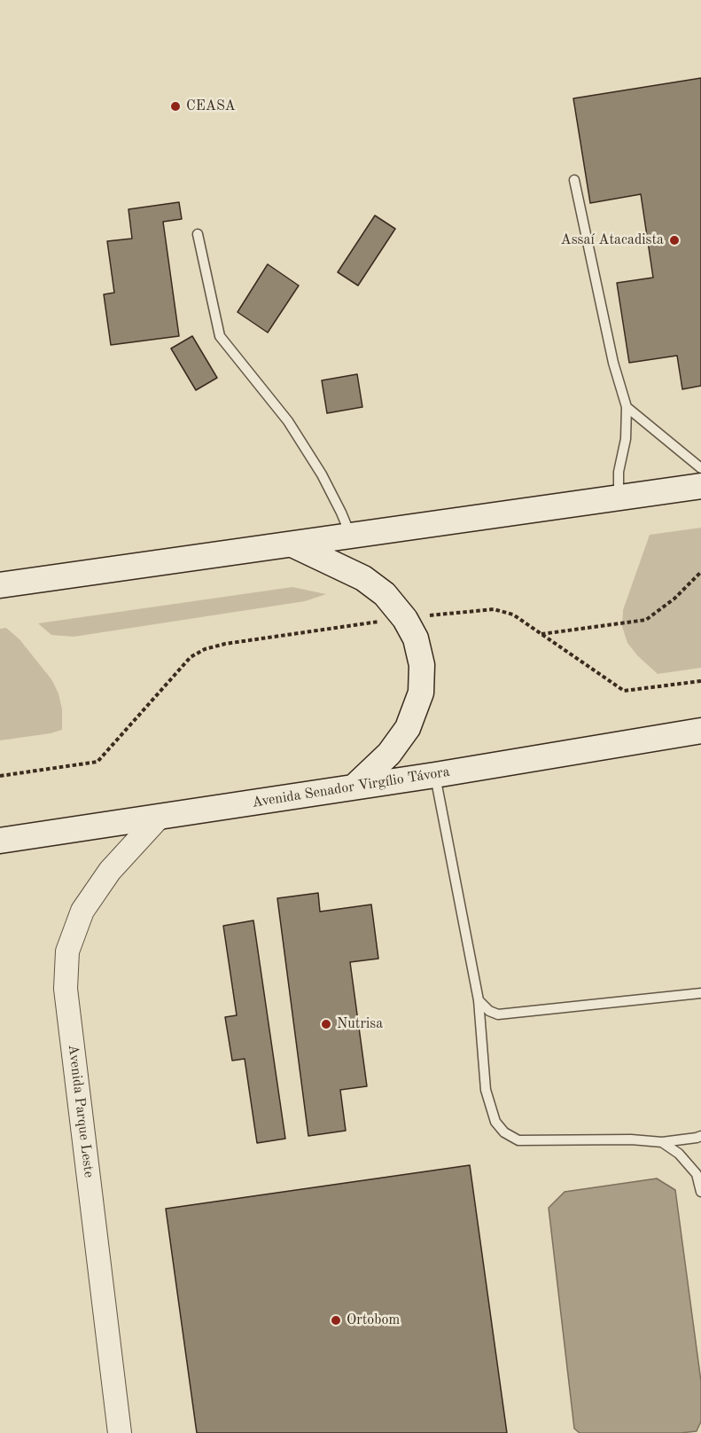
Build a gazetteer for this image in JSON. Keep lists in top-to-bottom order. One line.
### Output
{"streets":{"main road":["Avenida Senador Virgílio Távora"],"street":["Avenida Parque Leste"]},"crossings":[["Avenida Senador Virgílio Távora","Avenida Parque Leste"]],"places":["CEASA","Assaí Atacadista","Nutrisa","Ortobom"]}
